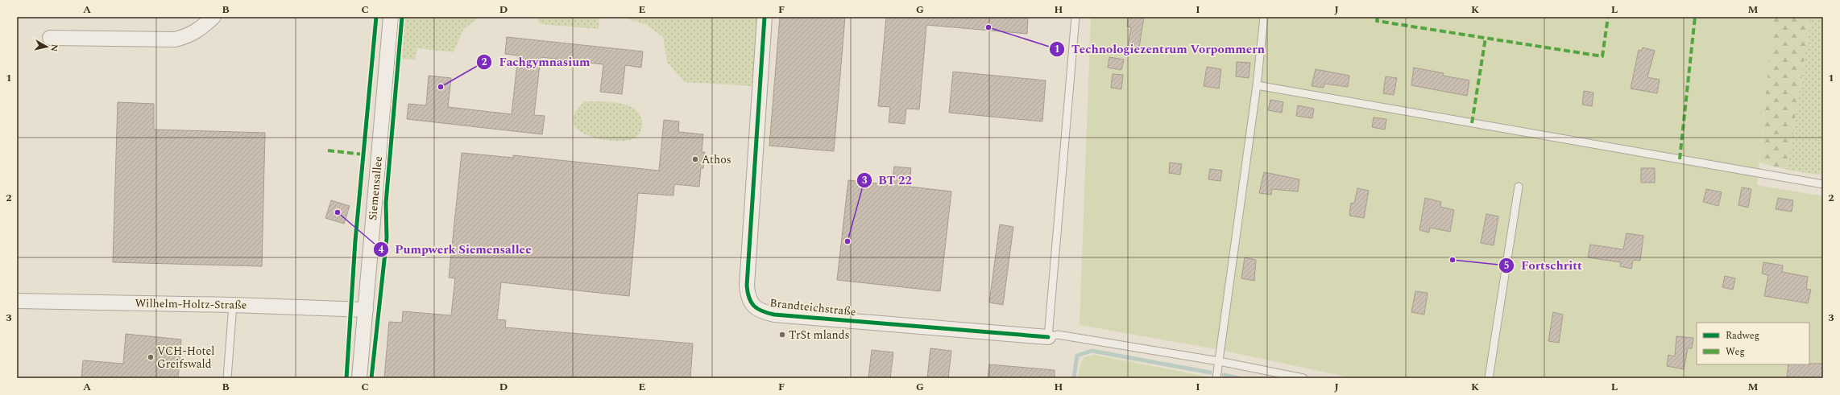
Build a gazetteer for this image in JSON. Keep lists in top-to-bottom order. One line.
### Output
{"streets":{"street":["Siemensallee","Wilhelm-Holtz-Straße","Brandteichstraße"]},"crossings":[["Siemensallee","Wilhelm-Holtz-Straße"]],"places":["Technologiezentrum Vorpommern","Fachgymnasium","Athos","Pumpwerk Siemensallee","BT 22","Fortschritt","TrSt mlands","VCH-Hotel Greifswald"],"legend":["Radweg","Weg"],"north":"right","grid":{"columns":["A","B","C","D","E","F","G","H","I","J","K","L","M"],"rows":["1","2","3"]}}
